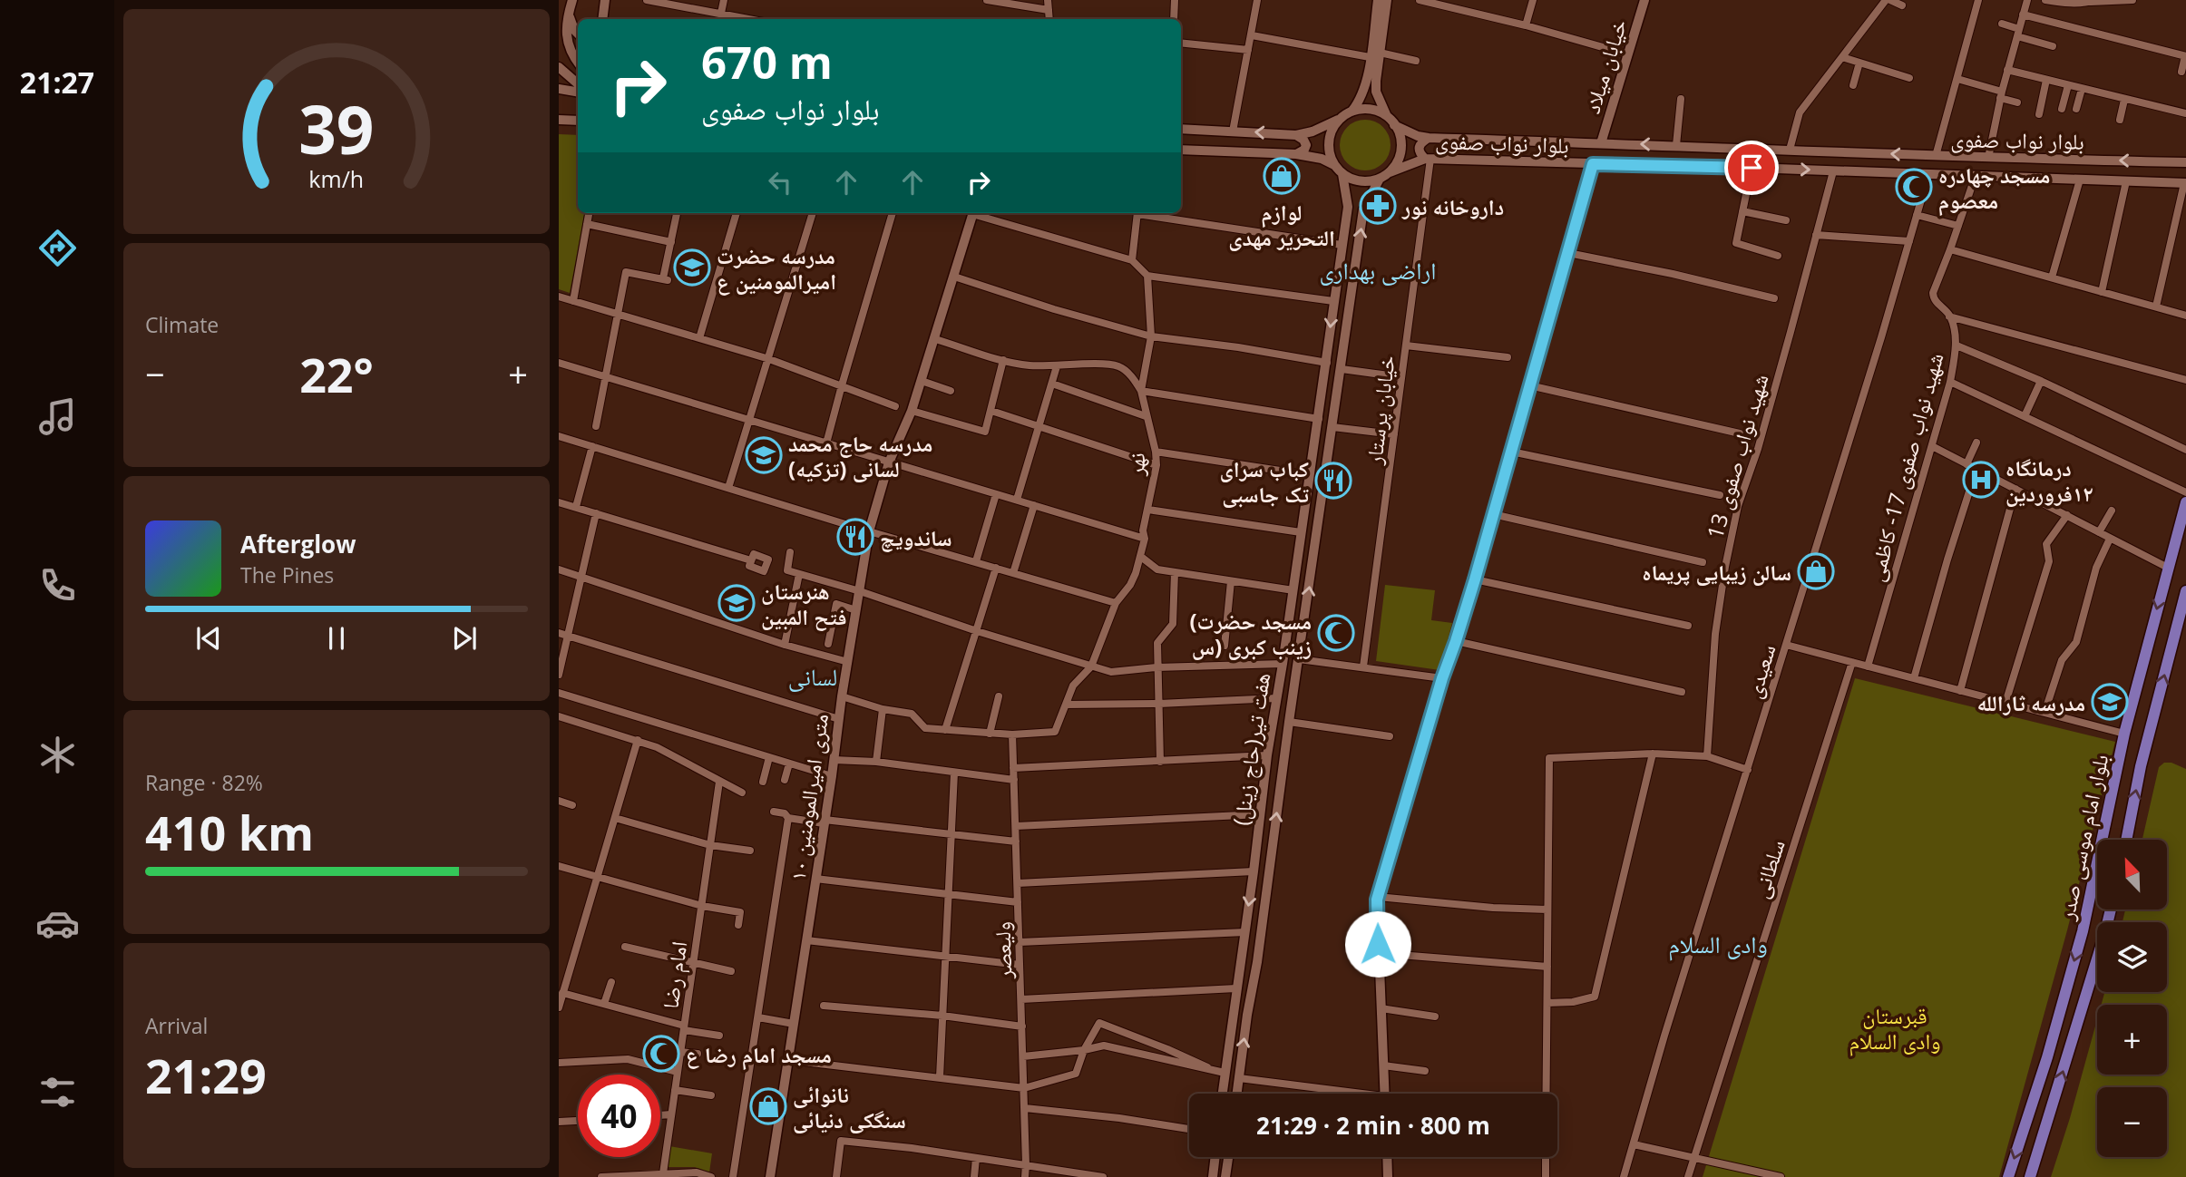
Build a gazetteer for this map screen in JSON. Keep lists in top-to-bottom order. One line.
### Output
{"streets":{"main road":["خیابان میلاد","بلوار نواب صفوی","هفت تیر(حاج زینل)","۱۰ متری امیرالمومنین","بلوار امام موسی صدر"],"street":["خیابان پرستار","شهید نواب صفوی 13","نهر","شهید نواب صفوی 17- کاظمی","سعیدی","سلطانی","ولیعصر","امام رضا"]},"crossings":[["خیابان میلاد","بلوار نواب صفوی"],["بلوار نواب صفوی","خیابان پرستار"],["بلوار نواب صفوی","شهید نواب صفوی 13"],["بلوار نواب صفوی","شهید نواب صفوی 17- کاظمی"],["بلوار نواب صفوی","سعیدی"],["بلوار نواب صفوی","هفت تیر(حاج زینل)"],["نهر","ولیعصر"]],"districts":["اراضی بهداری","لسانی","وادی السلام"],"parks":["قبرستان وادی السلام"],"places":{"shop":["لوازم التحریر مهدی","سالن زیبایی پریماه","نانوائی سنگکی دنیائی"],"mosque":["مسجد چهادره معصوم","(مسجد حضرت زینب کبری (س","مسجد امام رضا ع"],"pharmacy":["داروخانه نور"],"school or university":["مدرسه حضرت امیرالمومنین ع","مدرسه حاج محمد لسانی (تزکیه)","هنرستان فتح المبین","مدرسه ثارالله"],"hospital":["درمانگاه ١٢فروردین"],"restaurant":["کباب سرای تک جاسبی","ساندویچ"]},"north":"top left","page":{"tabs":"21:27","turn":["670 m","بلوار نواب صفوی"],"tile":["Climate",["Range · 82%","410 km"],["Arrival","21:29"]],"heat":["−","22°","+"],"song":["Afterglow","The Pines"],"map_buttons":["+","−"],"limit":"40","trip":"21:29 · 2 min · 800 m","gauge":["39","km/h"]}}
